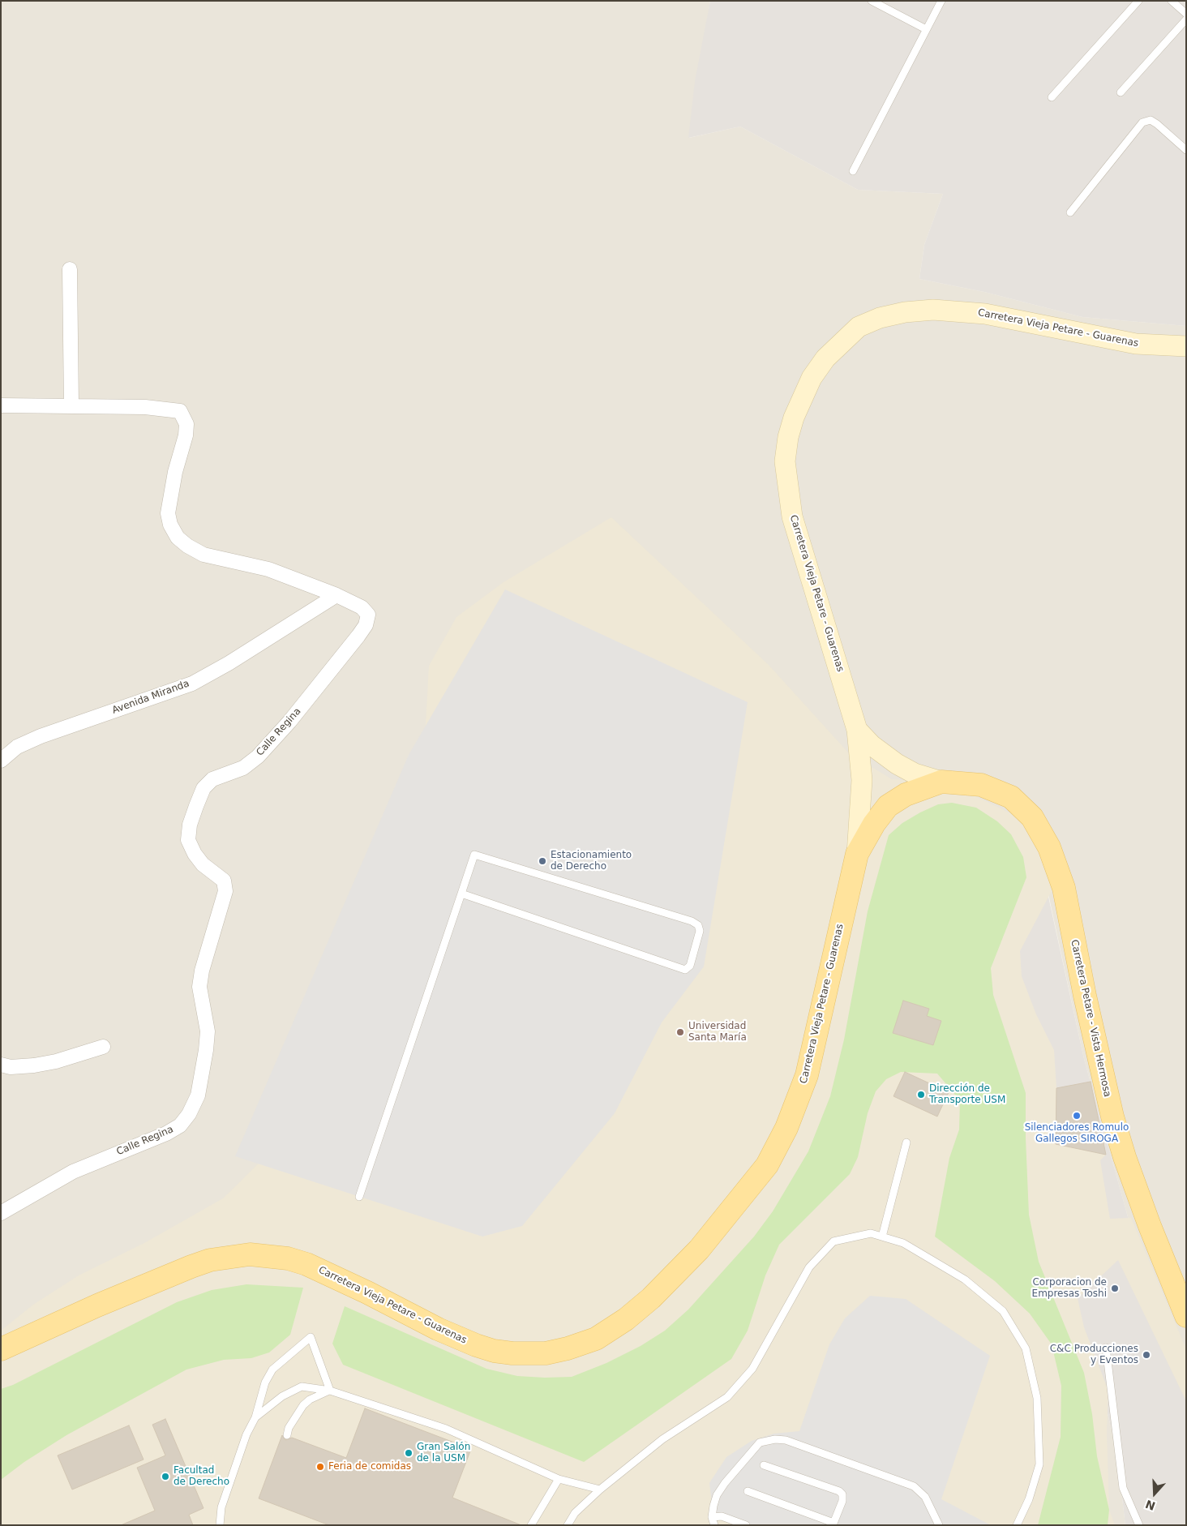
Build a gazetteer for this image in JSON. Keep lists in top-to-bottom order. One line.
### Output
{"streets":{"main road":["Carretera Vieja Petare - Guarenas","Carretera Petare - Vista Hermosa"],"street":["Avenida Miranda","Calle Regina"]},"crossings":[["Carretera Vieja Petare - Guarenas","Carretera Petare - Vista Hermosa"],["Avenida Miranda","Calle Regina"]],"places":["Estacionamiento de Derecho","Universidad Santa María","Dirección de Transporte USM","Silenciadores Romulo Gallegos SIROGA","Corporacion de Empresas Toshi","C&C Producciones y Eventos","Gran Salón de la USM","Feria de comidas","Facultad de Derecho"],"north":"bottom"}
